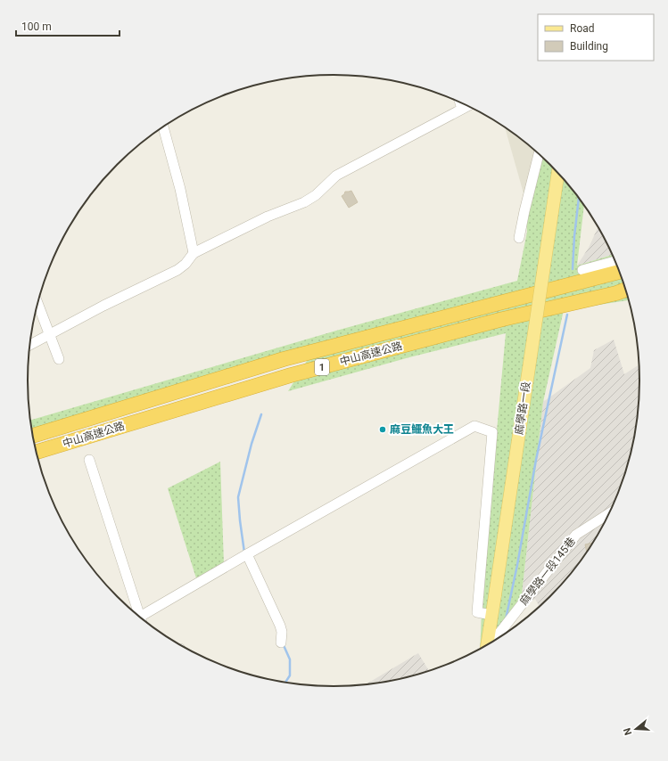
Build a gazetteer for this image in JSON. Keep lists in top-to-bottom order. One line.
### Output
{"streets":{"highway":["中山高速公路","1"],"main road":["麻學路一段"],"lane":["麻學路一段145巷"]},"places":["麻豆鱷魚大王"],"legend":["Road","Building"],"scale_bar":"100 m","north":"left"}
